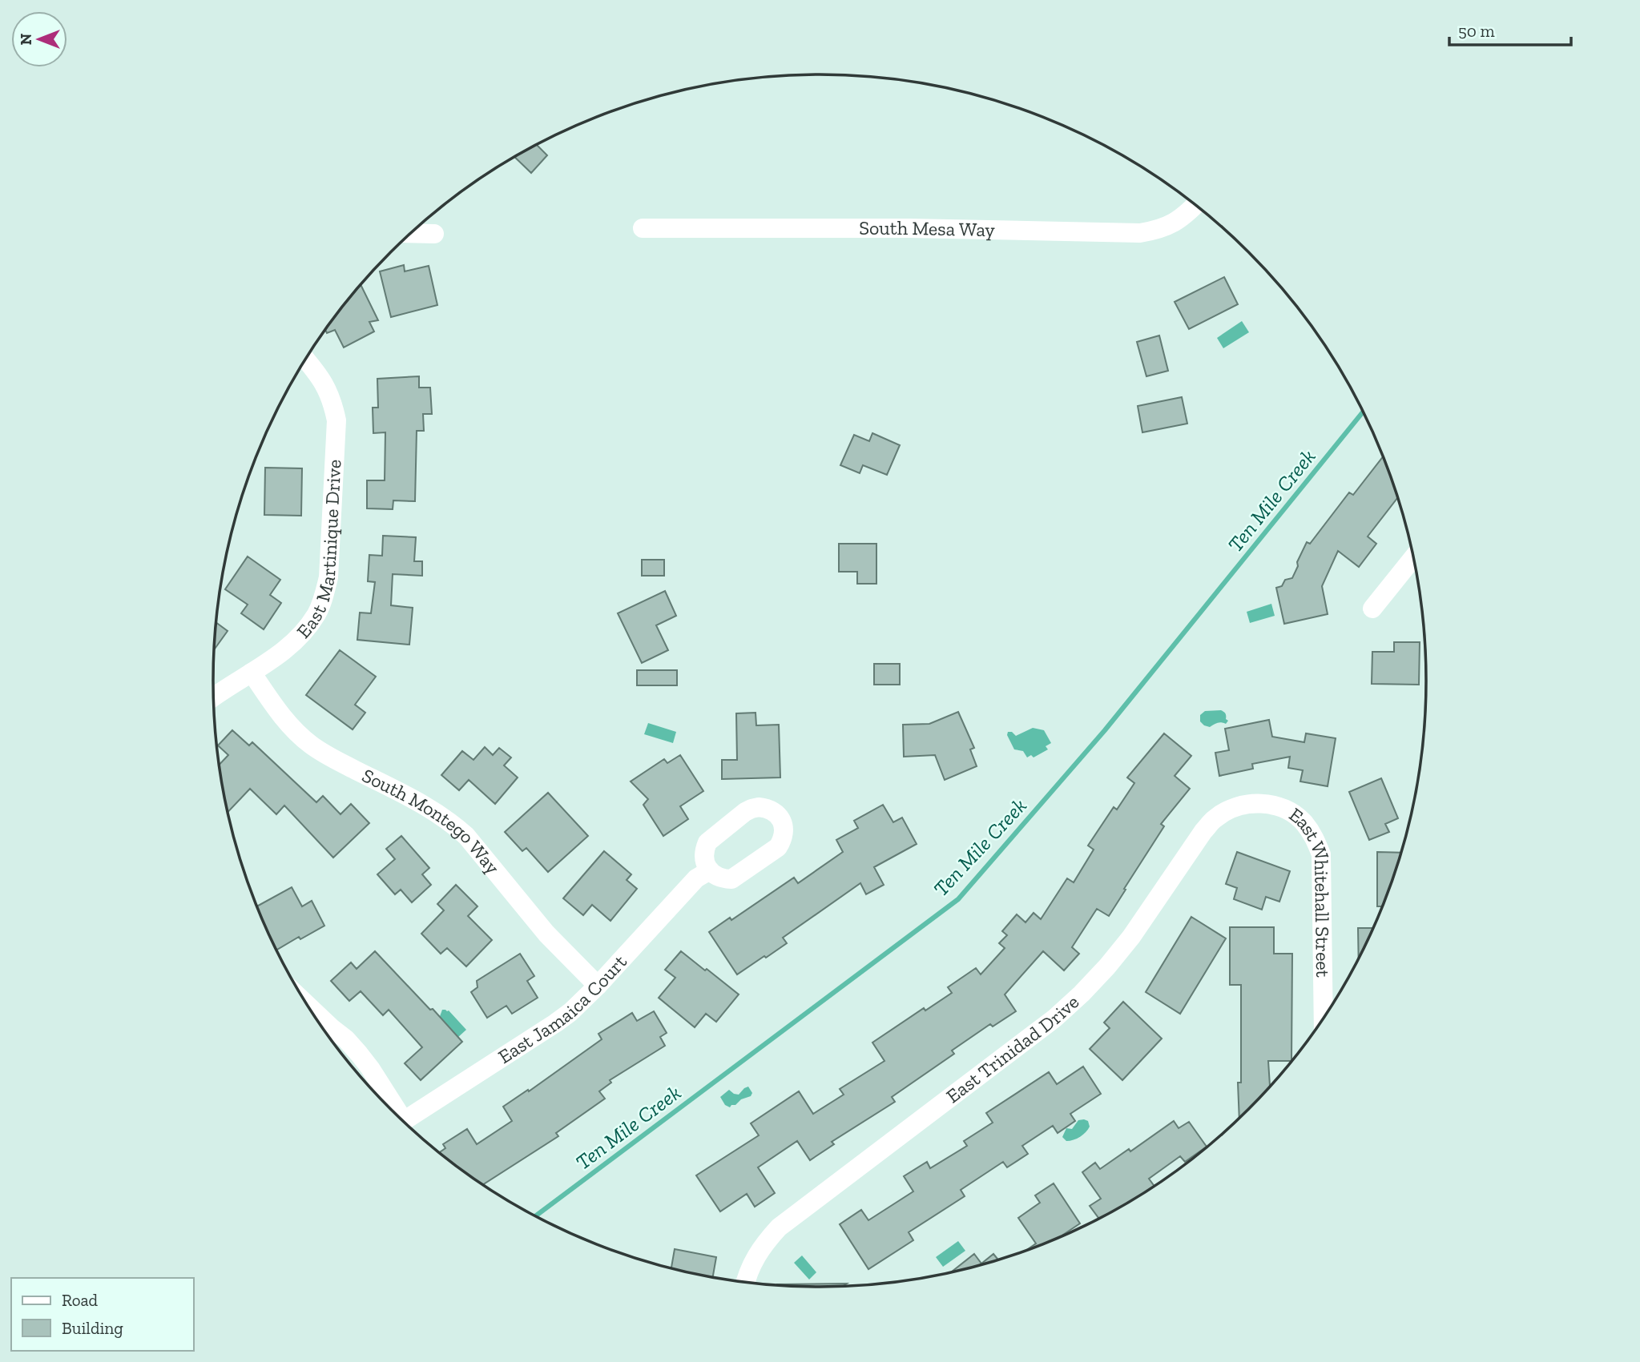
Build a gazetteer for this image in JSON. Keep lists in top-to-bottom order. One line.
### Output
{"streets":{"street":["South Mesa Way","East Martinique Drive","South Montego Way","East Whitehall Street","East Jamaica Court","East Trinidad Drive"]},"crossings":[["East Martinique Drive","South Montego Way"],["South Montego Way","East Jamaica Court"],["East Whitehall Street","East Trinidad Drive"]],"water":["Ten Mile Creek"],"legend":["Road","Building"],"scale_bar":"50 m","north":"left"}
